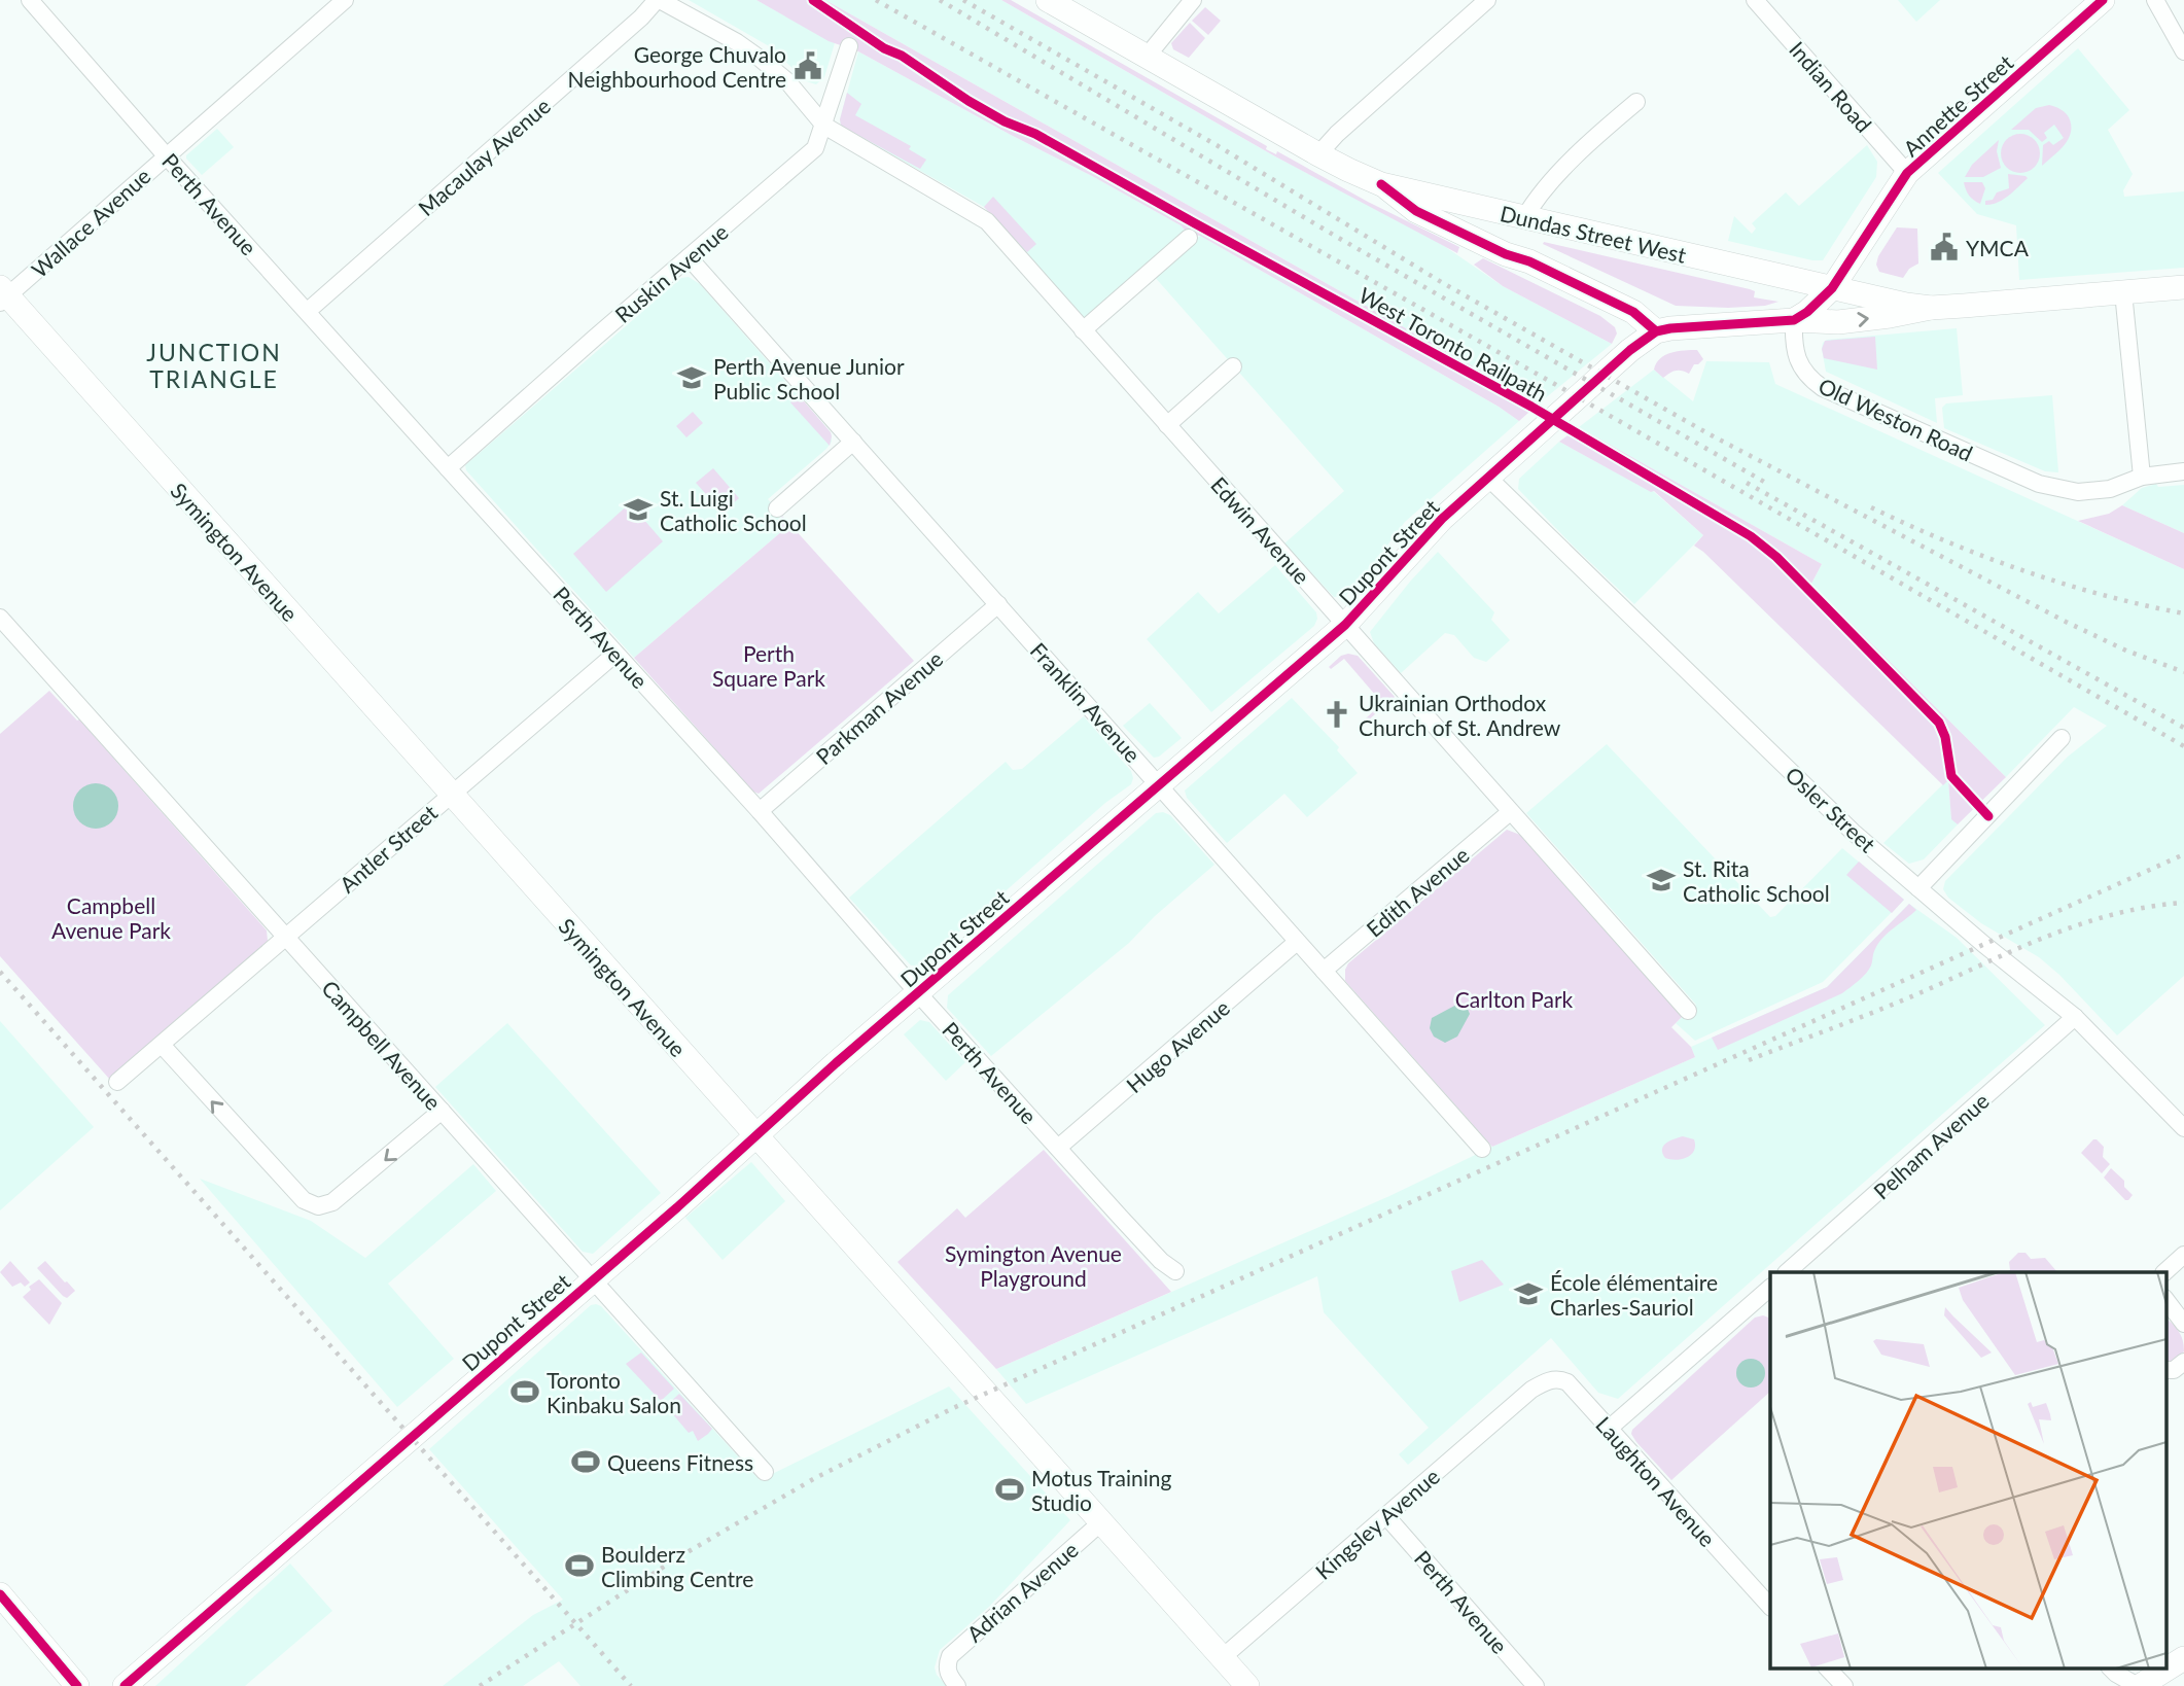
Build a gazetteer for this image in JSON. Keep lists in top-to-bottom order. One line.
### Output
{"streets":{"main road":["Annette Street","Dundas Street West","Symington Avenue","Dupont Street"],"street":["Indian Road","Macaulay Avenue","Perth Avenue","Wallace Avenue","Ruskin Avenue","Old Weston Road","Edwin Avenue","Franklin Avenue","Parkman Avenue","Osler Street","Antler Street","Edith Avenue","Campbell Avenue","Hugo Avenue","Pelham Avenue","Laughton Avenue","Kingsley Avenue","Adrian Avenue"],"cycle path":["West Toronto Railpath"]},"crossings":[["Indian Road","Annette Street"],["Annette Street","Dundas Street West"],["Macaulay Avenue","Perth Avenue"],["Macaulay Avenue","Edwin Avenue"],["Perth Avenue","Wallace Avenue"],["Perth Avenue","Ruskin Avenue"],["Perth Avenue","Dupont Street"],["Perth Avenue","Parkman Avenue"],["Perth Avenue","Antler Street"],["Perth Avenue","Hugo Avenue"],["Perth Avenue","Kingsley Avenue"],["Wallace Avenue","Symington Avenue"],["Dundas Street West","Dupont Street"],["Ruskin Avenue","Edwin Avenue"],["Ruskin Avenue","Franklin Avenue"],["Old Weston Road","Dupont Street"],["Edwin Avenue","Dupont Street"],["Edwin Avenue","Edith Avenue"],["Symington Avenue","Dupont Street"],["Symington Avenue","Antler Street"],["Symington Avenue","Kingsley Avenue"],["Symington Avenue","Adrian Avenue"],["Dupont Street","Franklin Avenue"],["Dupont Street","Osler Street"],["Dupont Street","Campbell Avenue"],["Franklin Avenue","Parkman Avenue"],["Franklin Avenue","Edith Avenue"],["Franklin Avenue","Hugo Avenue"],["Osler Street","Pelham Avenue"],["Antler Street","Campbell Avenue"],["Laughton Avenue","Kingsley Avenue"]],"districts":["JUNCTION TRIANGLE"],"parks":["Perth Square Park","Campbell Avenue Park","Carlton Park","Symington Avenue Playground"],"places":{"public building":["George Chuvalo Neighbourhood Centre","YMCA"],"school or university":["Perth Avenue Junior Public School","St. Luigi Catholic School","St. Rita Catholic School","École élémentaire Charles-Sauriol"],"church":["Ukrainian Orthodox Church of St. Andrew"],"sports":["Toronto Kinbaku Salon","Queens Fitness","Motus Training Studio","Boulderz Climbing Centre"]}}
